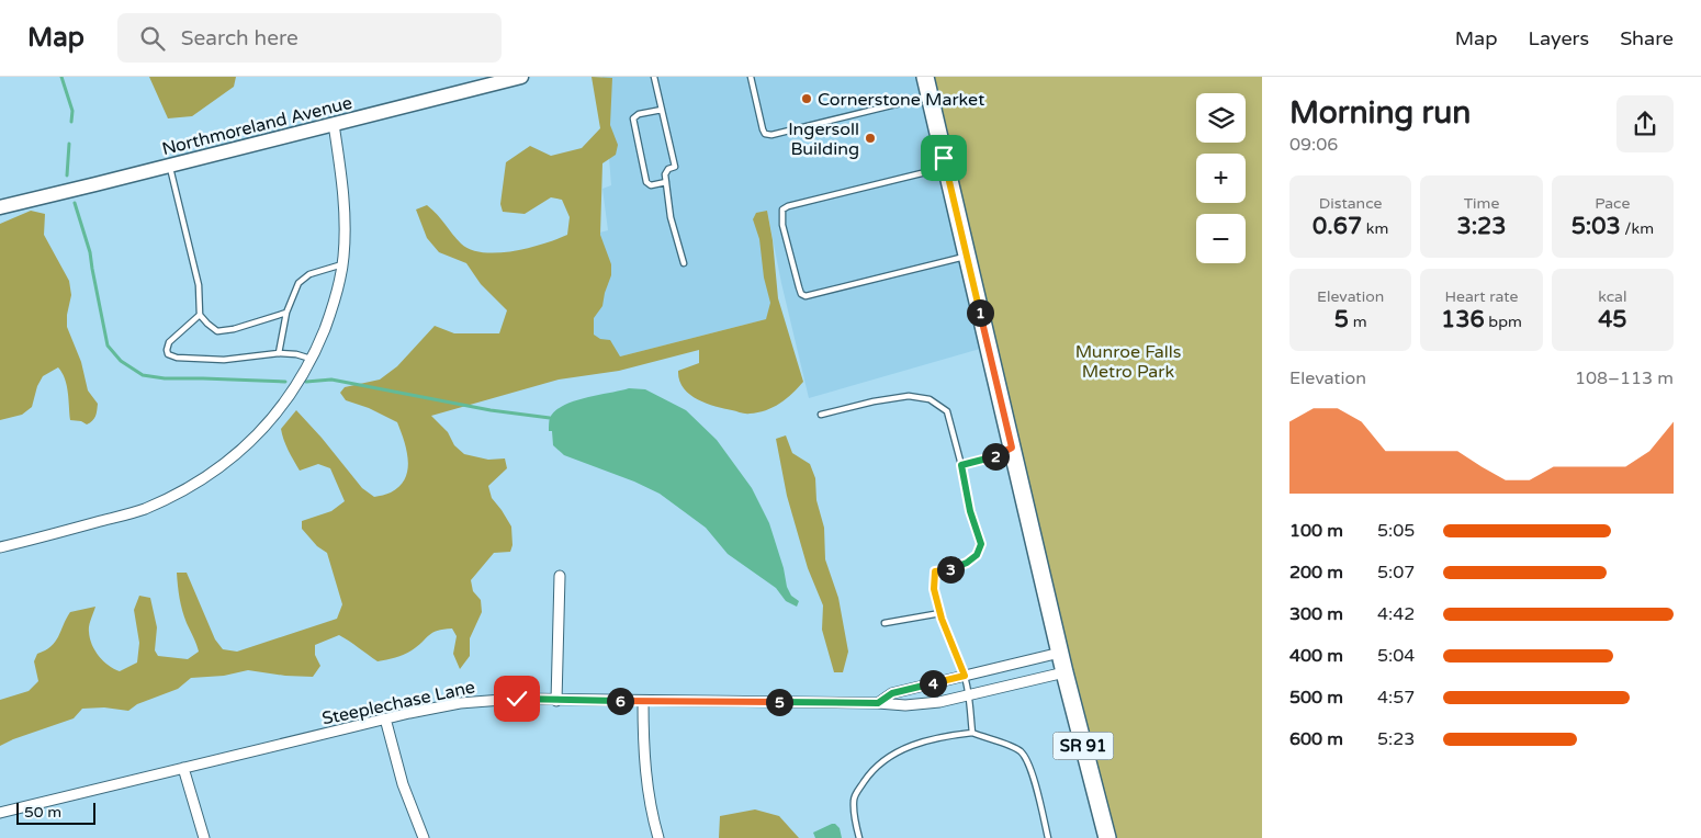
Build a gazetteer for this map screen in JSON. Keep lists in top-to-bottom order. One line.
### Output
{"streets":{"main road":["SR 91"],"street":["Northmoreland Avenue","Steeplechase Lane"]},"crossings":[["Steeplechase Lane","SR 91"]],"parks":["Munroe Falls Metro Park"],"places":["Cornerstone Market","Ingersoll Building"],"scale_bar":"50 m","page":{"header":"Map","search":"Search here","nav":["Map","Layers","Share"],"heading":["Morning run","09:06"],"map_buttons":["+","−"],"stats":[["Distance","0.67 km"],["Time","3:23"],["Pace","5:03 /km"],["Elevation","5 m"],["Heart rate","136 bpm"],["kcal","45"]],"pins":["1","2","3","4","6","5"],"chart":["Elevation","108–113 m"],"list":[{"name":"100 m","note":"5:05"},{"name":"200 m","note":"5:07"},{"name":"300 m","note":"4:42"},{"name":"400 m","note":"5:04"},{"name":"500 m","note":"4:57"},{"name":"600 m","note":"5:23"}],"scale":"50 m"}}
